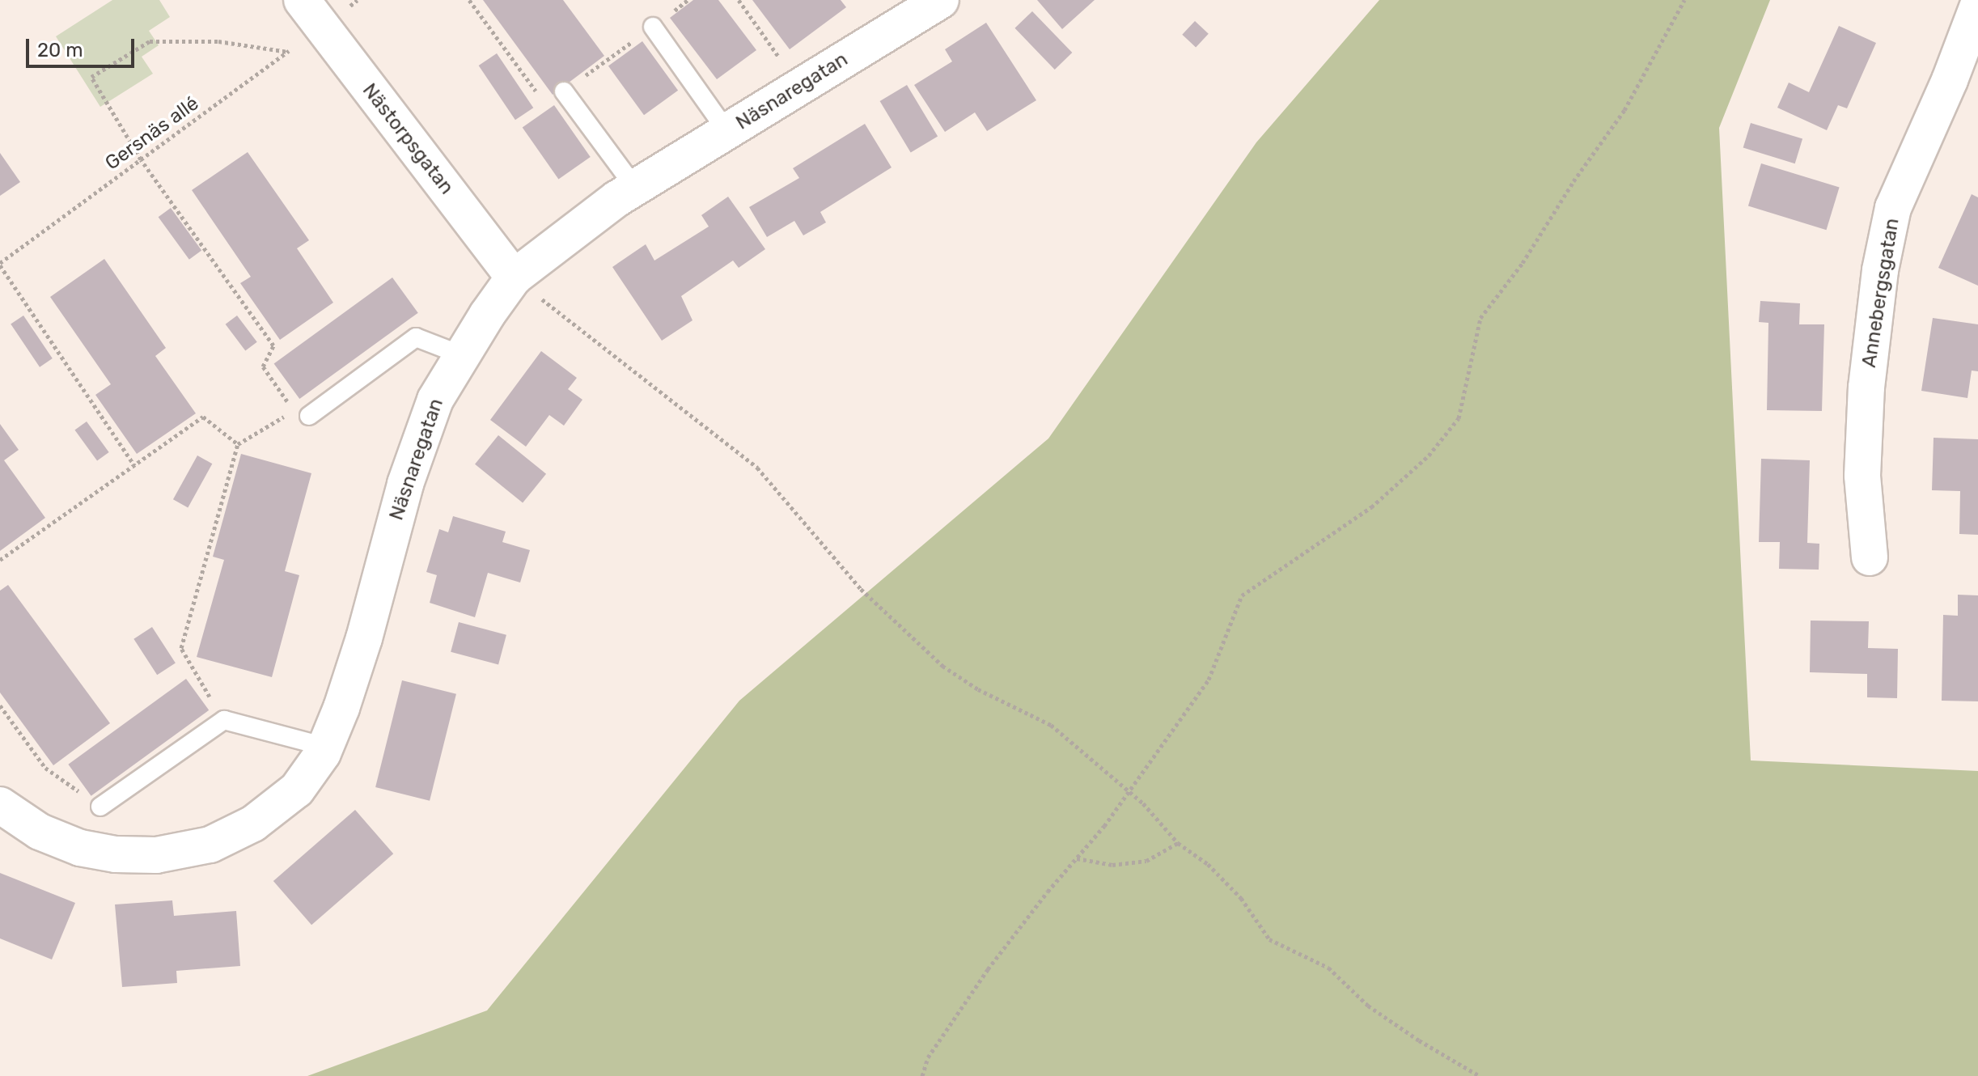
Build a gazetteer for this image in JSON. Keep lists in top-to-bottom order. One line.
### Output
{"streets":{"street":["Näsnaregatan","Nästorpsgatan","Annebergsgatan"],"path":["Gersnäs allé"]},"crossings":[["Näsnaregatan","Nästorpsgatan"],["Gersnäs allé","Nästorpsgatan"]],"scale_bar":"20 m"}
